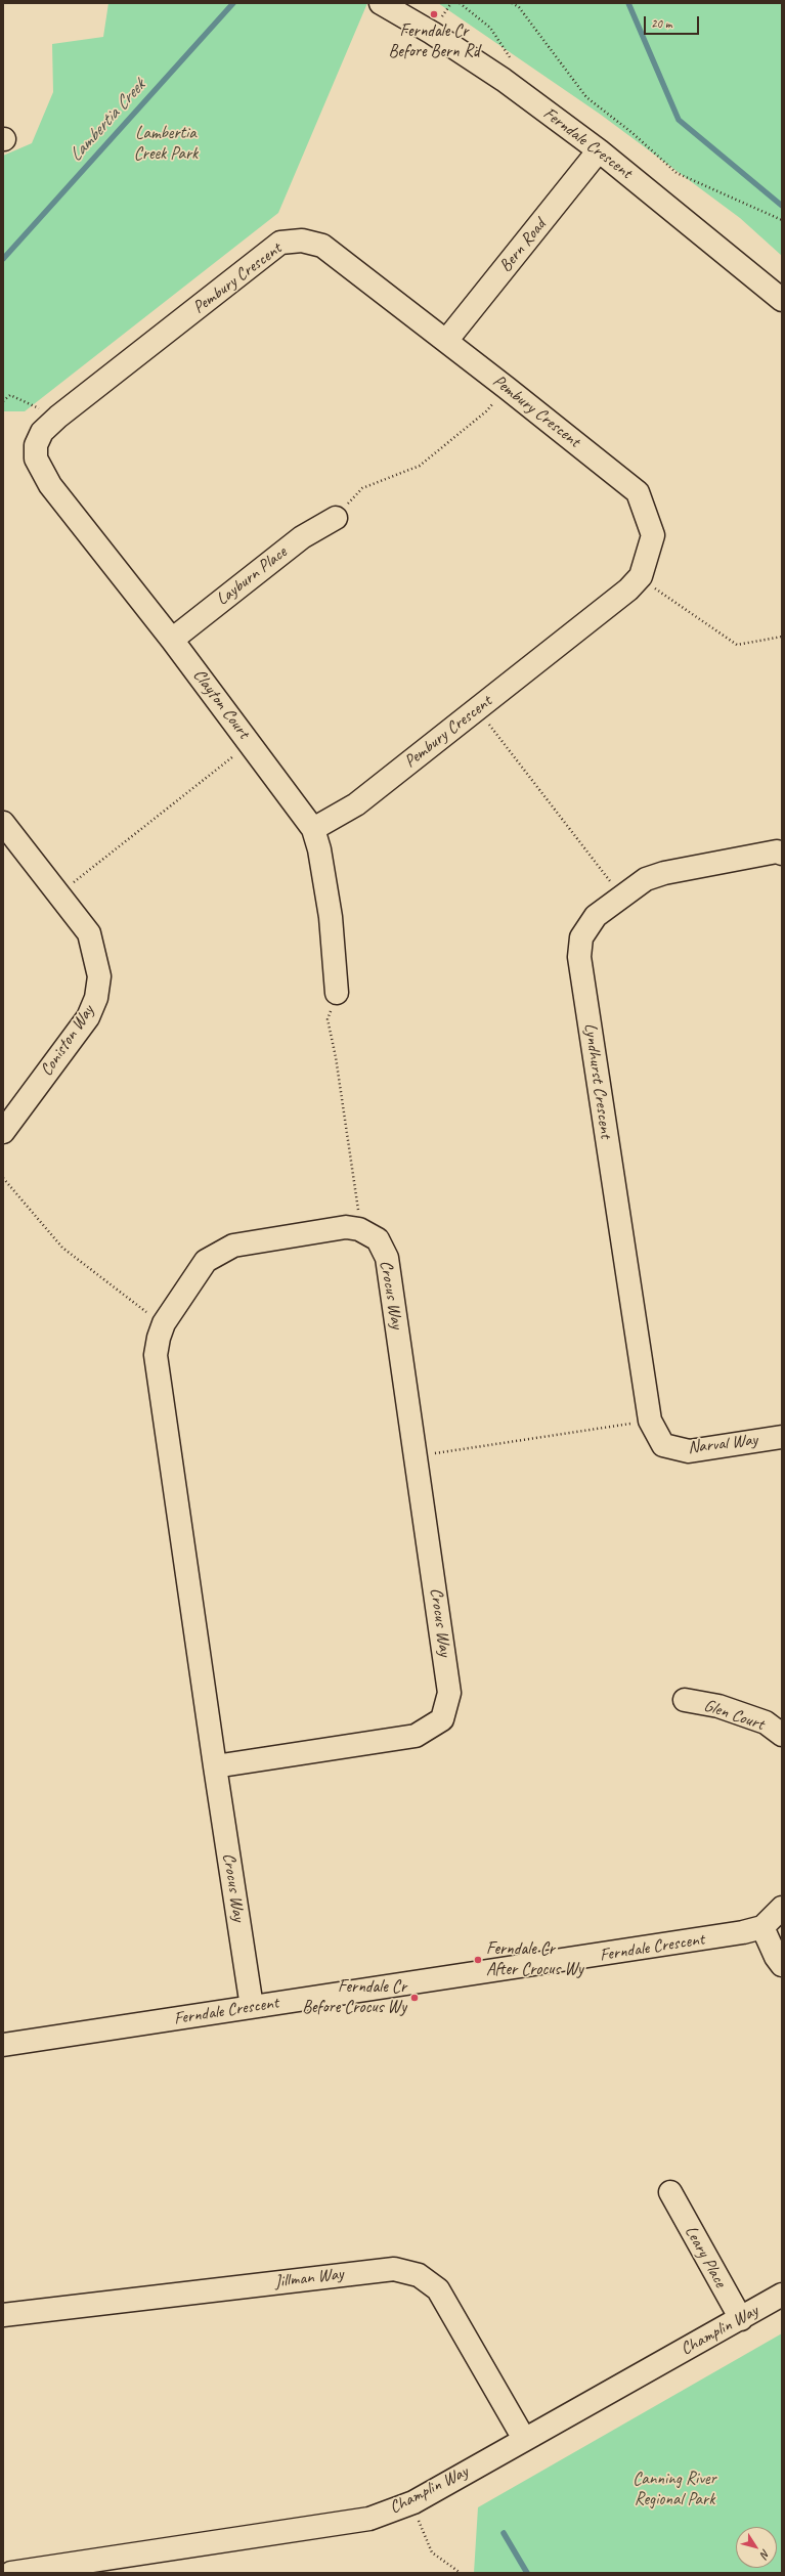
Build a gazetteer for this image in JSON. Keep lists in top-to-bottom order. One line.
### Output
{"streets":{"street":["Ferndale Crescent","Bern Road","Pembury Crescent","Layburn Place","Clayton Court","Coniston Way","Lyndhurst Crescent","Crocus Way","Narval Way","Glen Court","Leary Place","Jillman Way","Champlin Way"]},"crossings":[["Ferndale Crescent","Bern Road"],["Ferndale Crescent","Crocus Way"],["Bern Road","Pembury Crescent"],["Pembury Crescent","Clayton Court"],["Layburn Place","Clayton Court"],["Lyndhurst Crescent","Narval Way"],["Leary Place","Champlin Way"],["Jillman Way","Champlin Way"]],"water":["Lambertia Creek"],"parks":["Lambertia Creek Park","Canning River Regional Park"],"places":["Ferndale Cr Before Bern Rd","Ferndale Cr After Crocus Wy","Ferndale Cr Before Crocus Wy"],"scale_bar":"20 m","north":"bottom right"}
